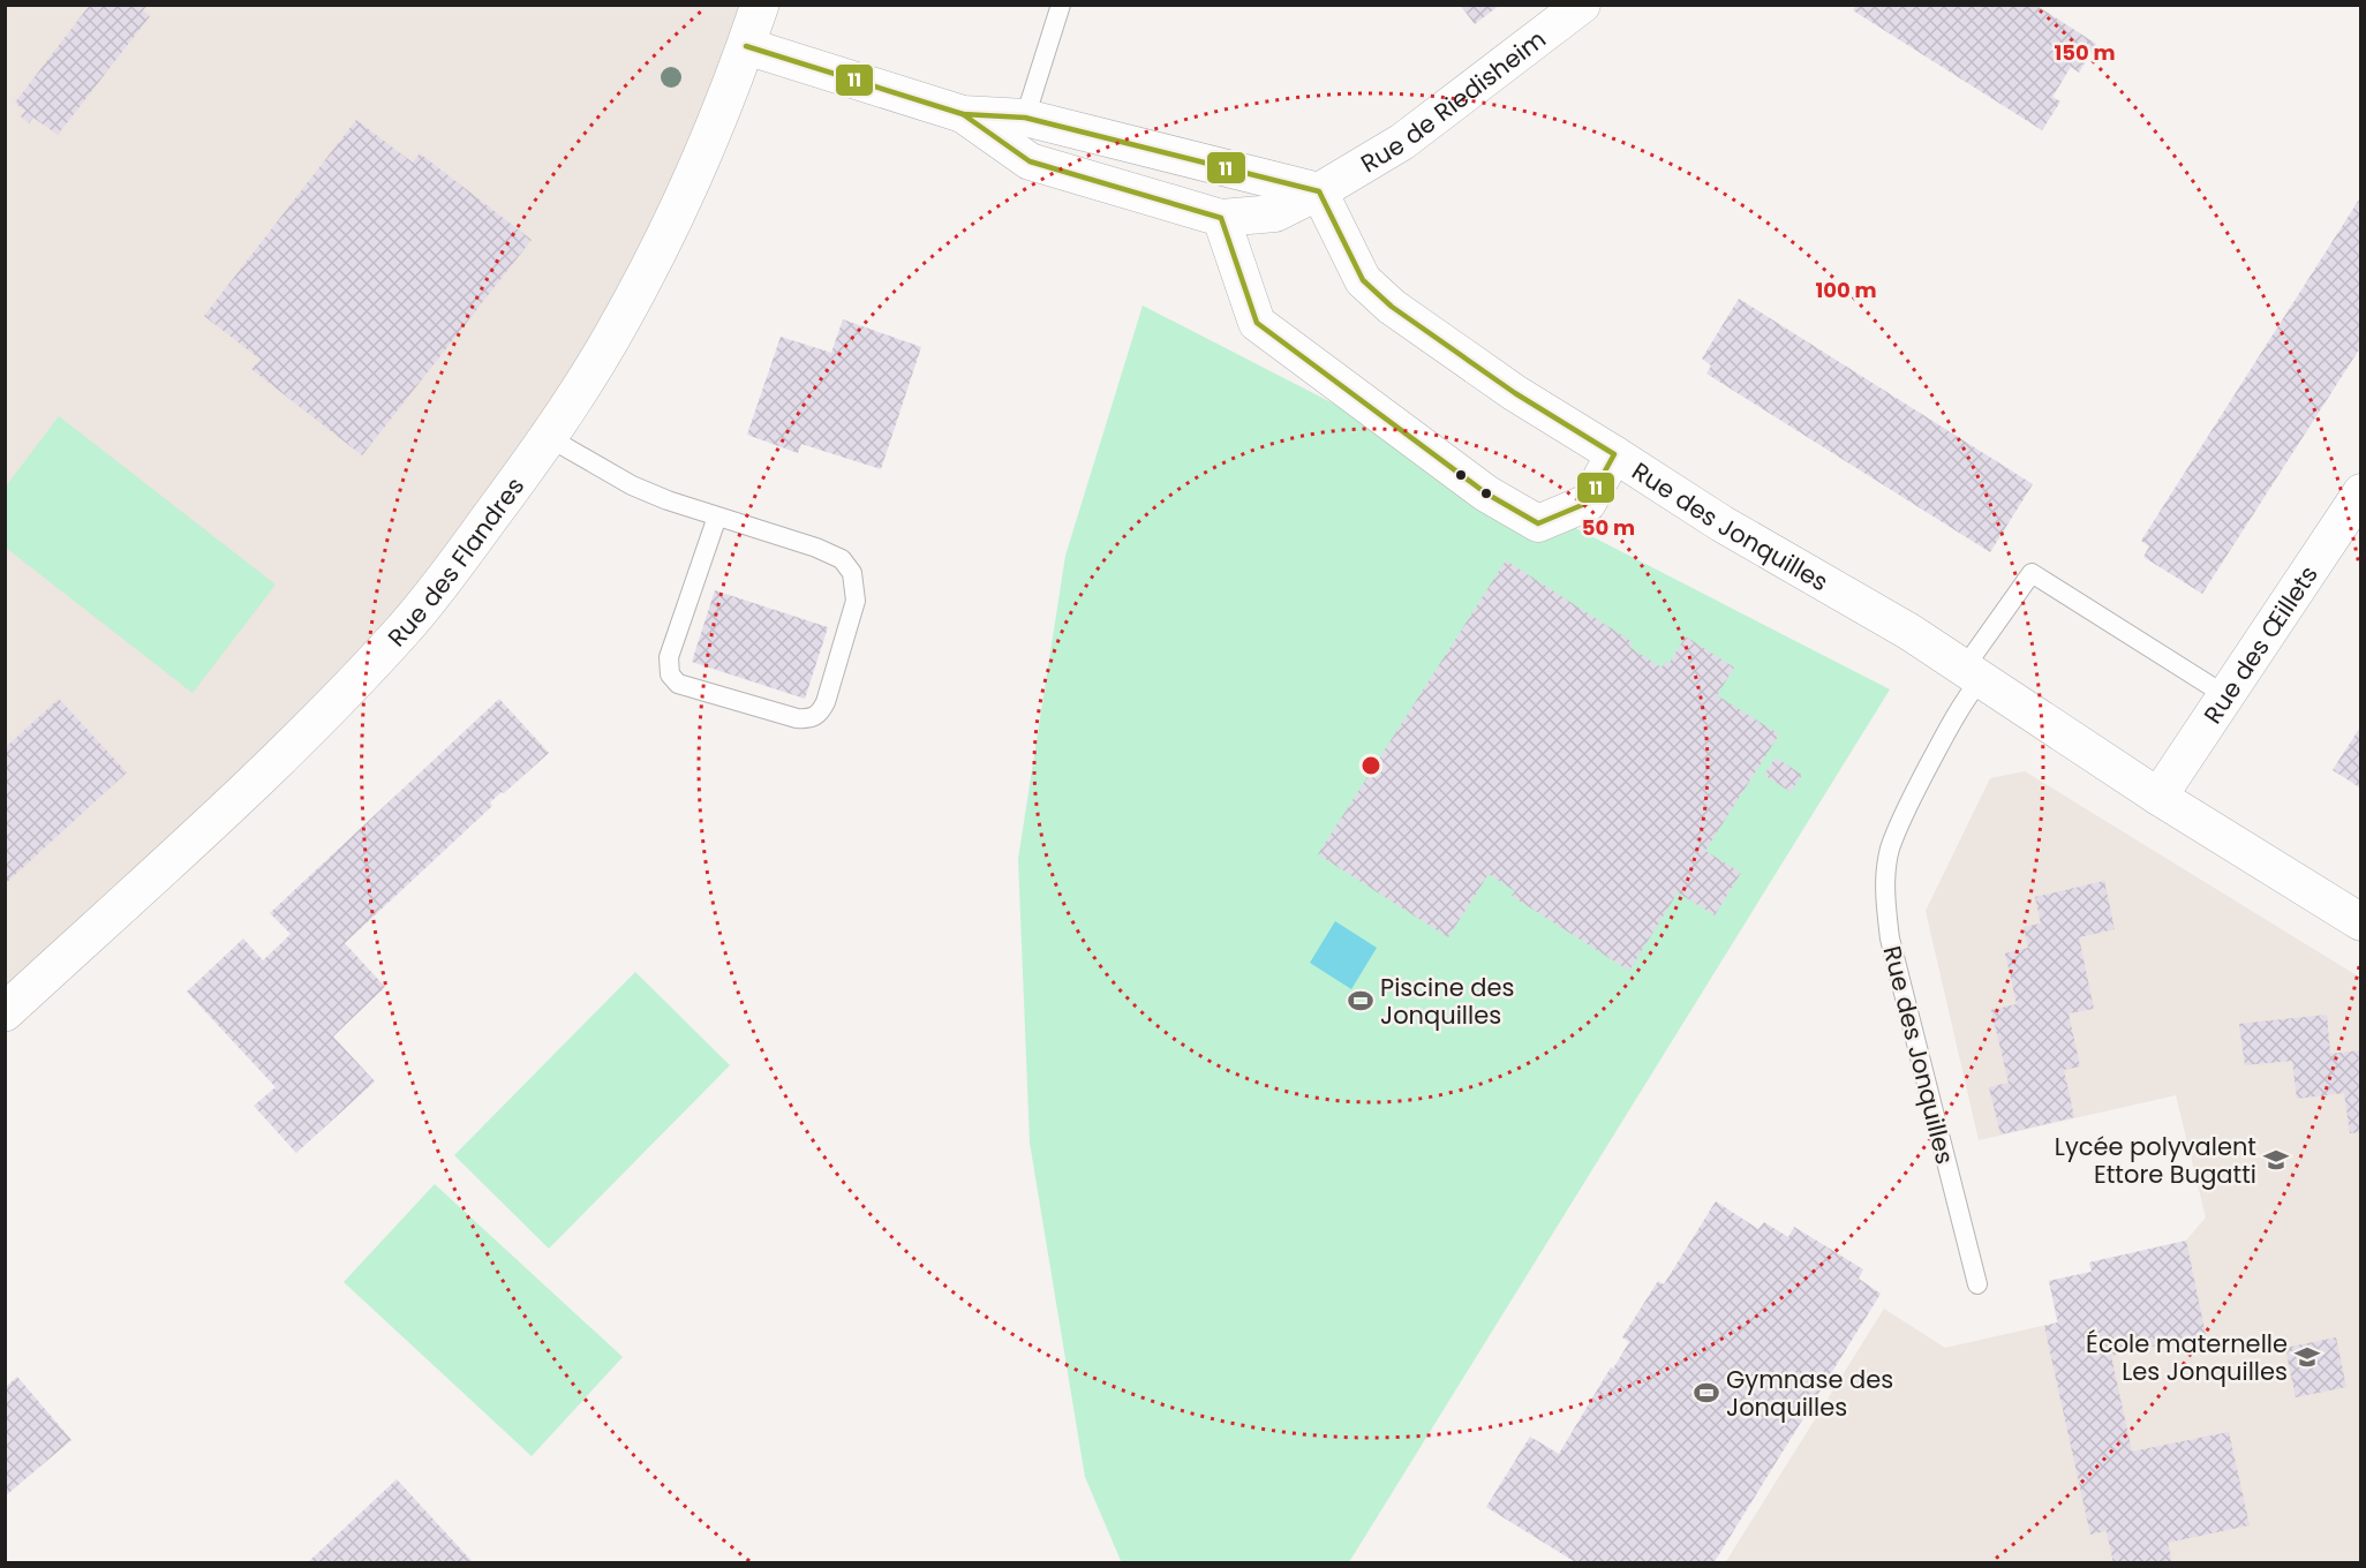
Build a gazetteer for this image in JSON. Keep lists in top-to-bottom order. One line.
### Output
{"streets":{"street":["Rue de Riedisheim","Rue des Jonquilles","Rue des Flandres","Rue des Œillets"]},"crossings":[["Rue de Riedisheim","Rue des Jonquilles"],["Rue des Jonquilles","Rue des Œillets"]],"places":{"sports":["Piscine des Jonquilles","Gymnase des Jonquilles"],"school or university":["Lycée polyvalent Ettore Bugatti","École maternelle Les Jonquilles"]},"lines":["transit line 11"],"rings":["150 m","100 m","50 m"]}
